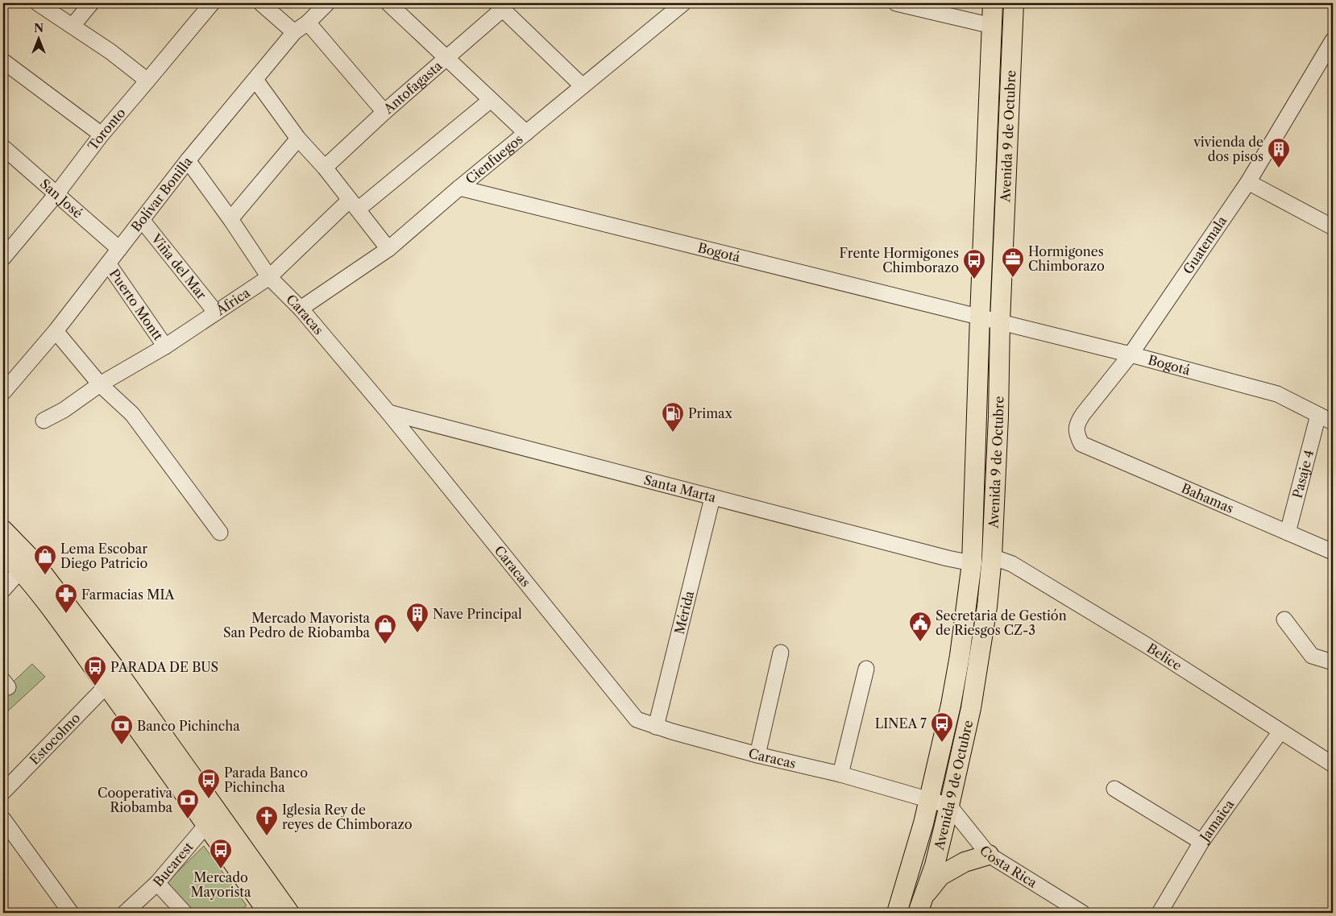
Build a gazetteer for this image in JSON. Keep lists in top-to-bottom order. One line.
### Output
{"streets":{"main road":["Avenida 9 de Octubre"],"street":["Antofagasta","Toronto","Cienfuegos","Bolívar Bonilla","San José","Guatemala","Bogotá","Viña del Mar","África","Puerto Montt","Caracas","Pasaje 4","Santa Marta","Bahamas","Mérida","Belice","Estocolmo","Jamaica","Bucarest","Costa Rica"]},"crossings":[["Toronto","San José"],["Avenida 9 de Octubre","Bogotá"],["Avenida 9 de Octubre","Caracas"],["Avenida 9 de Octubre","Santa Marta"],["Avenida 9 de Octubre","Belice"],["Avenida 9 de Octubre","Costa Rica"],["Cienfuegos","Bogotá"],["Cienfuegos","Caracas"],["Bolívar Bonilla","San José"],["Bolívar Bonilla","Viña del Mar"],["Bolívar Bonilla","Puerto Montt"],["Bolívar Bonilla","Caracas"],["Guatemala","Bogotá"],["Guatemala","Bahamas"],["Bogotá","Pasaje 4"],["Viña del Mar","África"],["África","Puerto Montt"],["África","Caracas"],["Caracas","Santa Marta"],["Caracas","Mérida"],["Caracas","Costa Rica"],["Pasaje 4","Bahamas"],["Santa Marta","Mérida"],["Belice","Jamaica"]],"places":{"building":["vivienda de dos pisos","Nave Principal"],"office":["Hormigones Chimborazo"],"bus stop":["Frente Hormigones Chimborazo","PARADA DE BUS","LINEA 7","Parada Banco Pichincha","Mercado Mayorista"],"fuel station":["Primax"],"shop":["Lema Escobar Diego Patricio","Mercado Mayorista San Pedro de Riobamba"],"pharmacy":["Farmacias MIA"],"public building":["Secretaria de Gestión de Riesgos CZ-3"],"bank":["Banco Pichincha","Cooperativa Riobamba"],"church":["Iglesia Rey de reyes de Chimborazo"]},"north":"top"}
